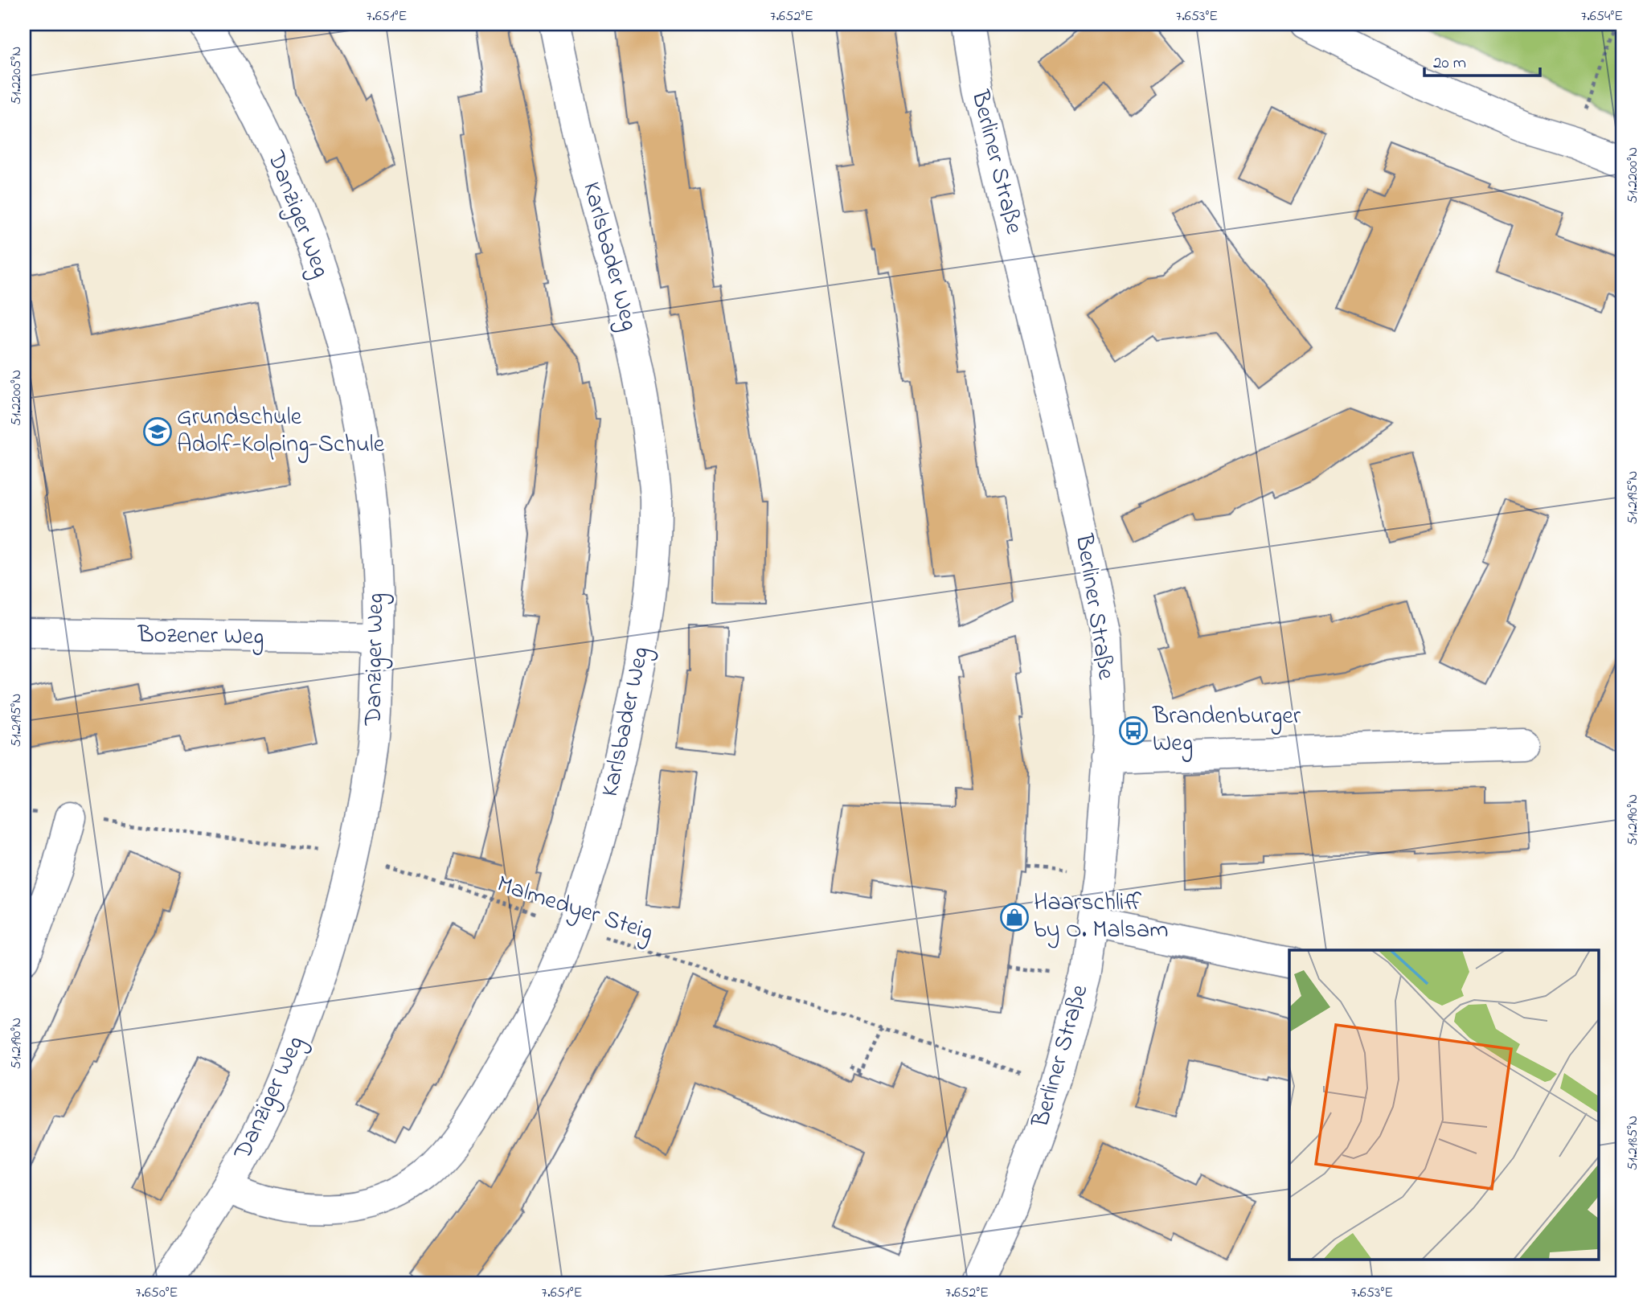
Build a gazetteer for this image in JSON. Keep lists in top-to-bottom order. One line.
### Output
{"streets":{"street":["Berliner Straße","Danziger Weg","Karlsbader Weg","Bozener Weg"],"path":["Malmedyer Steig"]},"crossings":[["Berliner Straße","Malmedyer Steig"],["Danziger Weg","Karlsbader Weg"],["Danziger Weg","Bozener Weg"],["Danziger Weg","Malmedyer Steig"],["Karlsbader Weg","Malmedyer Steig"]],"places":{"school or university":["Grundschule Adolf-Kolping-Schule"],"bus stop":["Brandenburger Weg"],"shop":["Haarschliff by O. Malsam"]},"scale_bar":"20 m","coordinates":["7.651°E","7.652°E","7.653°E","7.654°E","51.2205°N","51.2200°N","51.2195°N","51.2190°N","51.2185°N","7.650°E"]}
